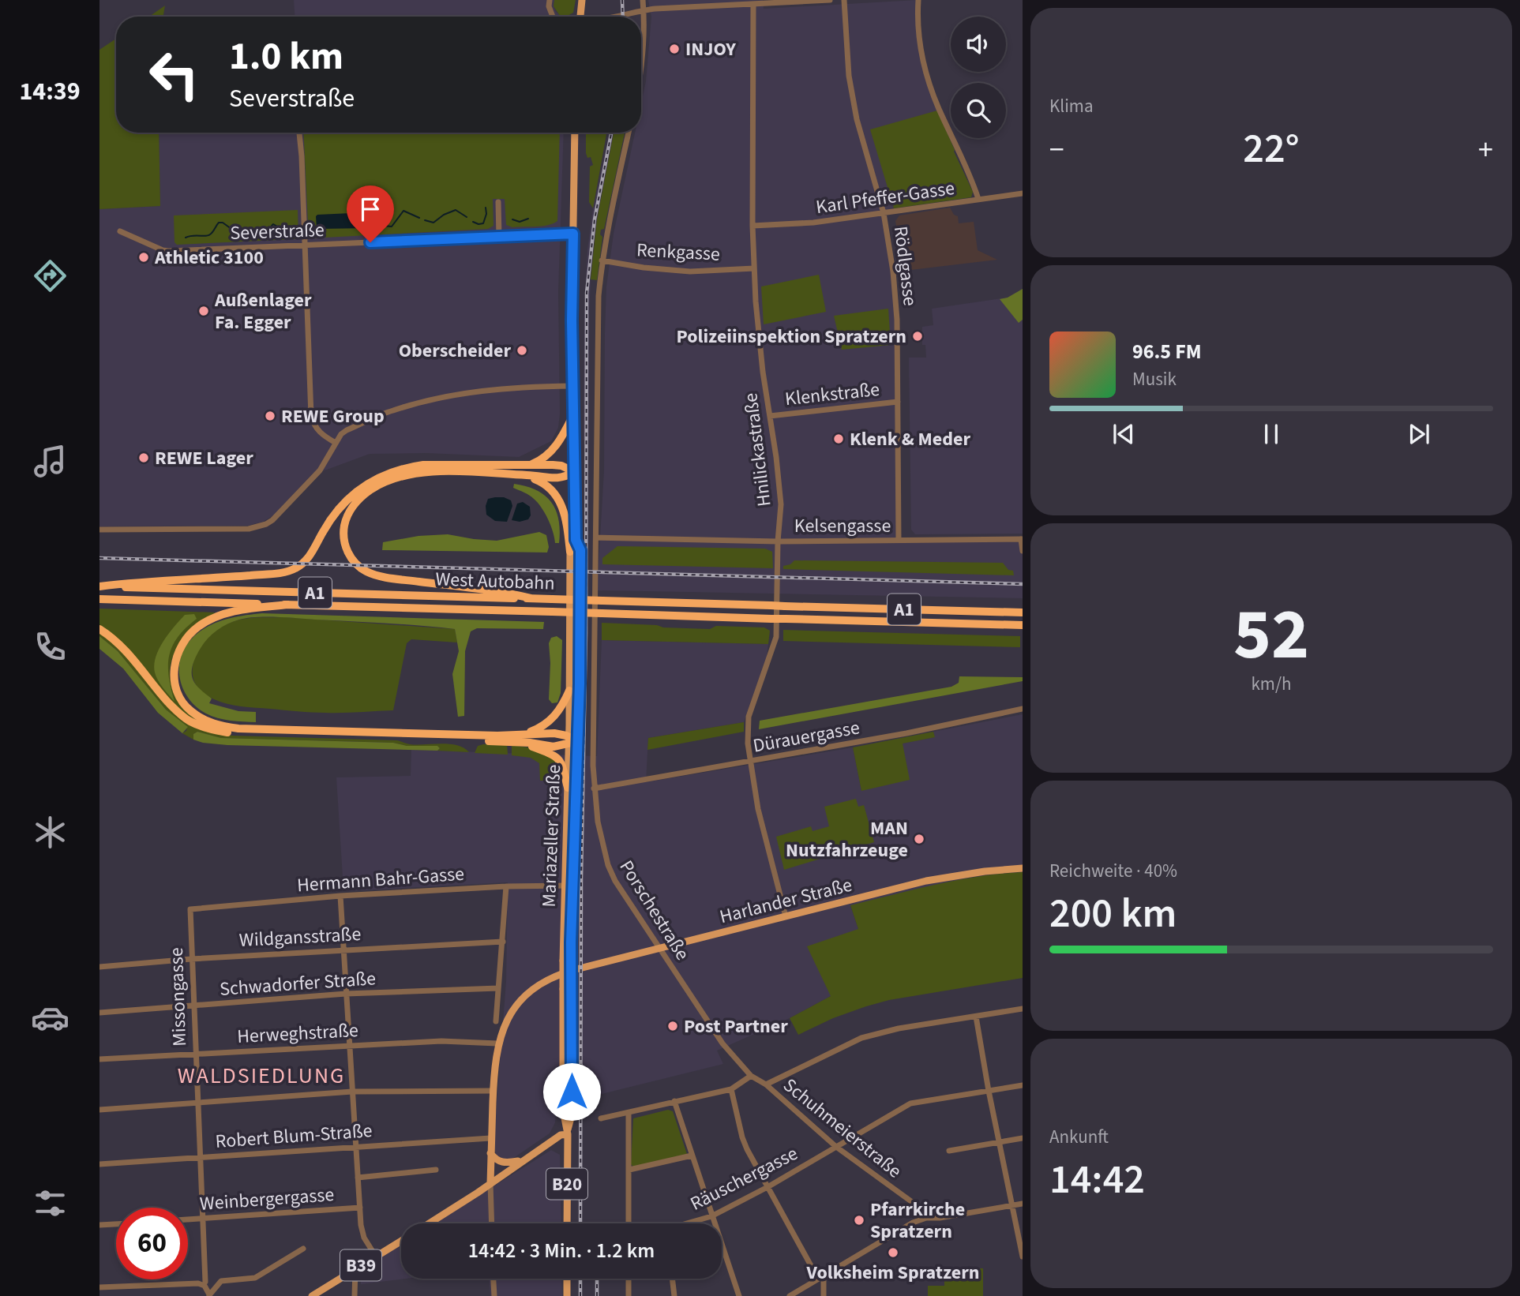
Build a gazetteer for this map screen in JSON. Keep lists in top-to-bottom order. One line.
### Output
{"streets":{"highway":["West Autobahn","A1"],"main road":["Mariazeller Straße","Harlander Straße","B20","B39"],"street":["Karl Pfeffer-Gasse","Severstraße","Renkgasse","Rödlgasse","Klenkstraße","Hnilickastraße","Kelsengasse","Dürauergasse","Hermann Bahr-Gasse","Porschestraße","Wildgansstraße","Schwadorfer Straße","Missongasse","Herweghstraße","Schuhmeierstraße","Robert Blum-Straße","Räuschergasse","Weinbergergasse"]},"crossings":[["Karl Pfeffer-Gasse","Rödlgasse"],["Karl Pfeffer-Gasse","Hnilickastraße"],["Severstraße","Mariazeller Straße"],["Renkgasse","Hnilickastraße"],["Renkgasse","Porschestraße"],["Rödlgasse","Klenkstraße"],["Rödlgasse","Kelsengasse"],["Klenkstraße","Hnilickastraße"],["Hnilickastraße","Kelsengasse"],["Hnilickastraße","Dürauergasse"],["Hnilickastraße","Harlander Straße"],["Kelsengasse","Porschestraße"],["Dürauergasse","Porschestraße"],["Mariazeller Straße","Hermann Bahr-Gasse"],["Mariazeller Straße","B39"],["Hermann Bahr-Gasse","Missongasse"],["Harlander Straße","Porschestraße"],["Harlander Straße","Herweghstraße"],["Harlander Straße","Robert Blum-Straße"],["Harlander Straße","B39"],["Porschestraße","Schuhmeierstraße"],["Wildgansstraße","Missongasse"],["Schwadorfer Straße","Missongasse"],["Missongasse","Herweghstraße"],["Missongasse","Robert Blum-Straße"],["Missongasse","Weinbergergasse"],["Schuhmeierstraße","Räuschergasse"]],"districts":["WALDSIEDLUNG"],"places":["INJOY","Athletic 3100","Außenlager Fa. Egger","Polizeiinspektion Spratzern","Oberscheider","REWE Group","Klenk & Meder","REWE Lager","MAN Nutzfahrzeuge","Post Partner","Pfarrkirche Spratzern","Volksheim Spratzern"],"page":{"tabs":"14:39","tile":["Klima",["52","km/h"],["Reichweite · 40%","200 km"],["Ankunft","14:42"]],"turn":["1.0 km","Severstraße"],"heat":["−","22°","+"],"song":["96.5 FM","Musik"],"limit":"60","trip":"14:42 · 3 Min. · 1.2 km"}}
